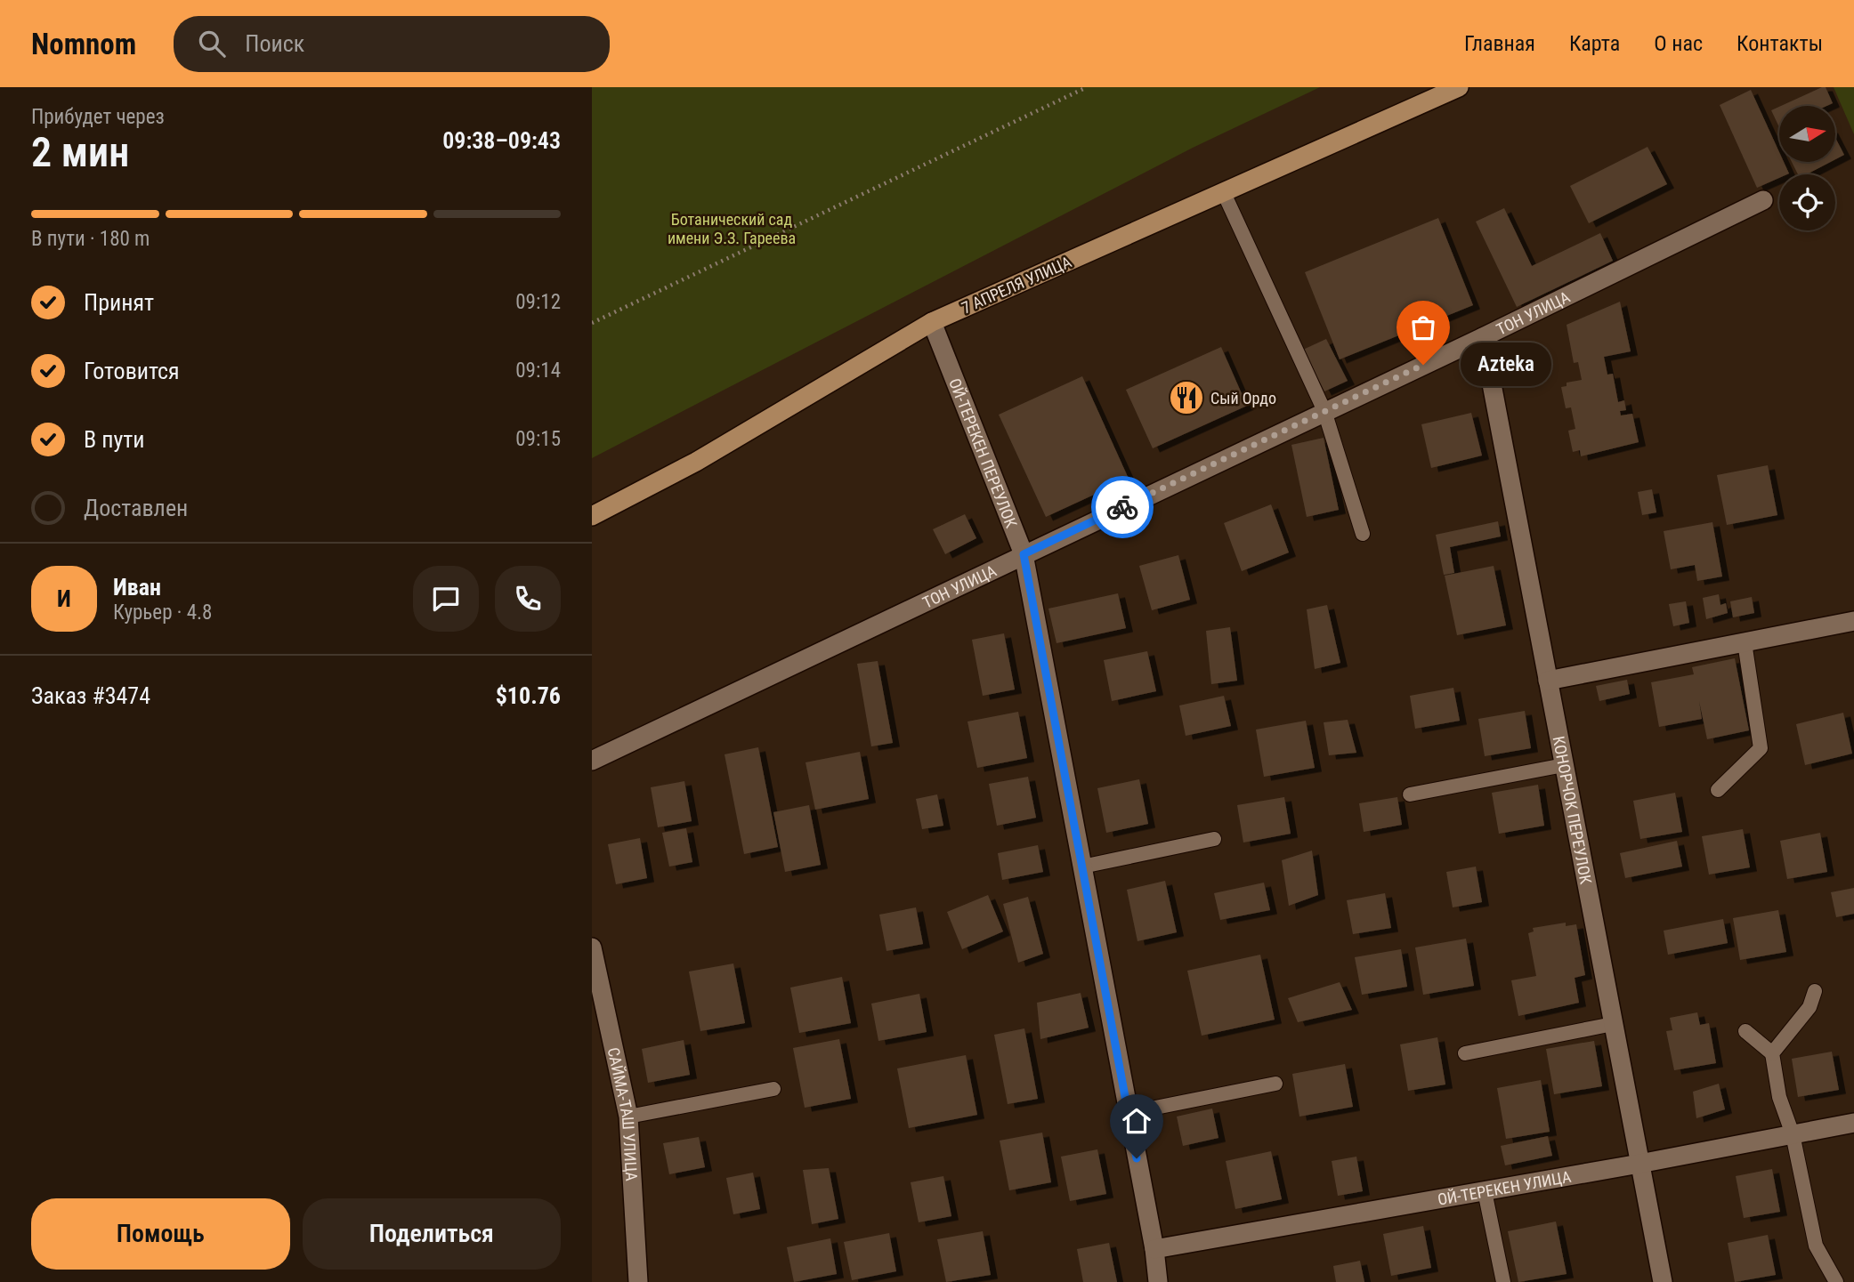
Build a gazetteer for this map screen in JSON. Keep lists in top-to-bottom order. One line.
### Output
{"streets":{"main road":["7 АПРЕЛЯ УЛИЦА"],"street":["ТОН УЛИЦА","ОЙ-ТЕРЕКЕН ПЕРЕУЛОК","КОНОРЧОК ПЕРЕУЛОК","САЙМА-ТАШ УЛИЦА","ОЙ-ТЕРЕКЕН УЛИЦА"]},"crossings":[["7 АПРЕЛЯ УЛИЦА","ОЙ-ТЕРЕКЕН ПЕРЕУЛОК"],["ТОН УЛИЦА","ОЙ-ТЕРЕКЕН ПЕРЕУЛОК"],["ТОН УЛИЦА","КОНОРЧОК ПЕРЕУЛОК"],["ОЙ-ТЕРЕКЕН ПЕРЕУЛОК","ОЙ-ТЕРЕКЕН УЛИЦА"],["КОНОРЧОК ПЕРЕУЛОК","ОЙ-ТЕРЕКЕН УЛИЦА"]],"parks":["Ботанический сад имени Э.З. Гареева"],"places":{"other":["Azteka"],"restaurant":["Сый Ордо"]},"north":"right","page":{"header":"Nomnom","search":"Поиск","nav":["Главная","Карта","О нас","Контакты"],"heading":["2 мин","Прибудет через","09:38–09:43"],"panel":["Иван","Курьер · 4.8","Заказ #3474","$10.76"],"bar":"В пути · 180 m","list":[["Принят","09:12"],["Готовится","09:14"],["В пути","09:15"],"Доставлен"],"bubble":"Azteka","round":"И","buttons":["Помощь","Поделиться"]}}
